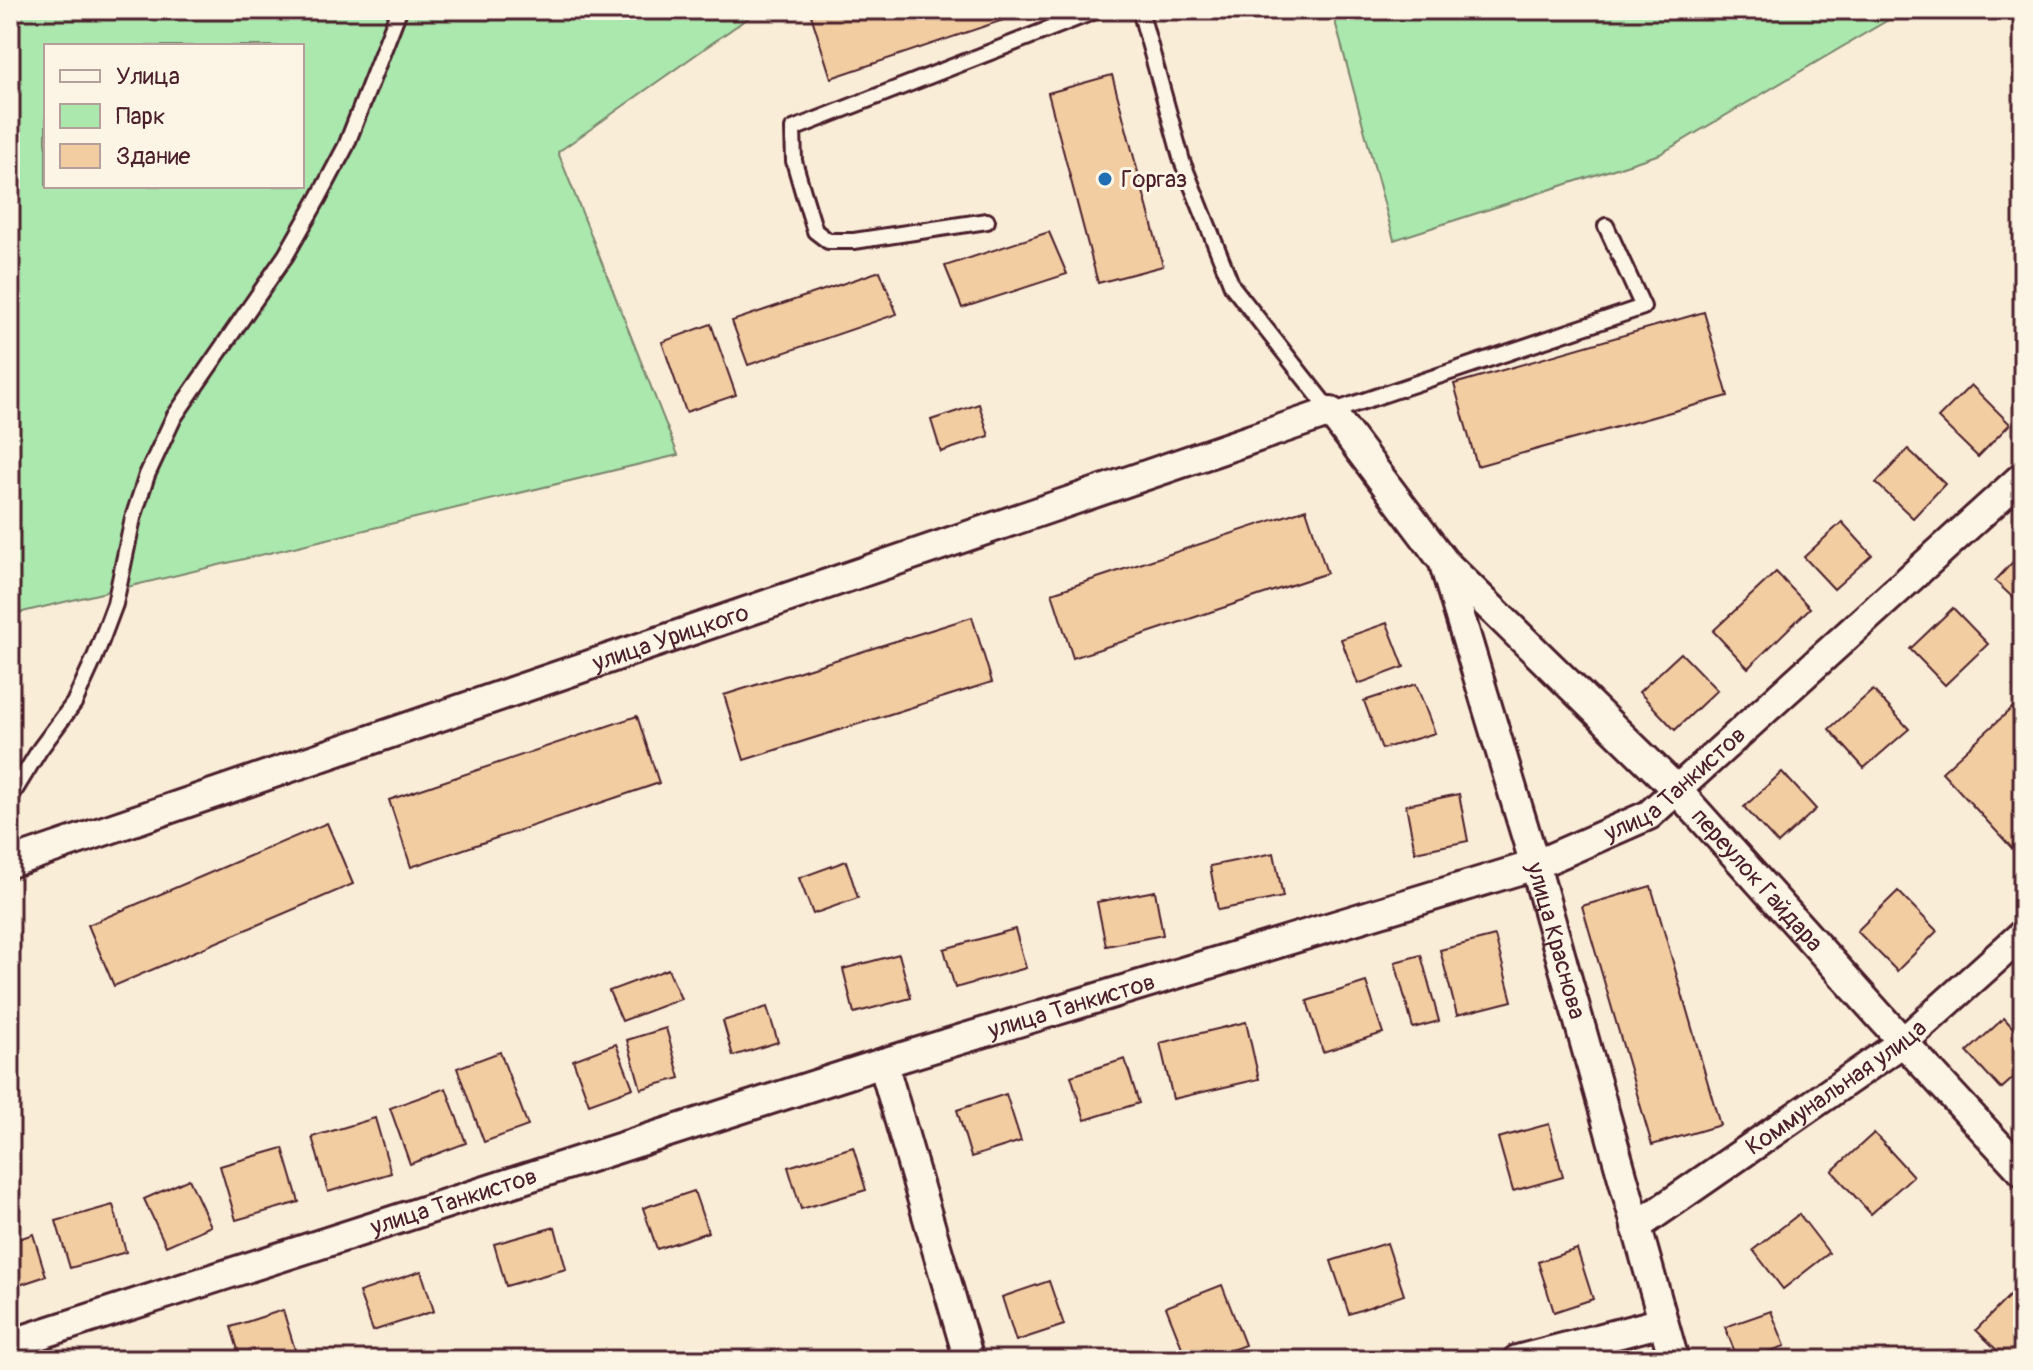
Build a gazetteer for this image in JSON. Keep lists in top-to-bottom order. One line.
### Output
{"streets":{"street":["улица Урицкого","улица Танкистов","переулок Гайдара","улица Краснова","Коммунальная улица"]},"crossings":[["улица Урицкого","переулок Гайдара"],["улица Танкистов","переулок Гайдара"],["улица Танкистов","улица Краснова"],["переулок Гайдара","улица Краснова"],["переулок Гайдара","Коммунальная улица"],["улица Краснова","Коммунальная улица"]],"places":["Горгаз"],"legend":["Улица","Парк","Здание"]}
